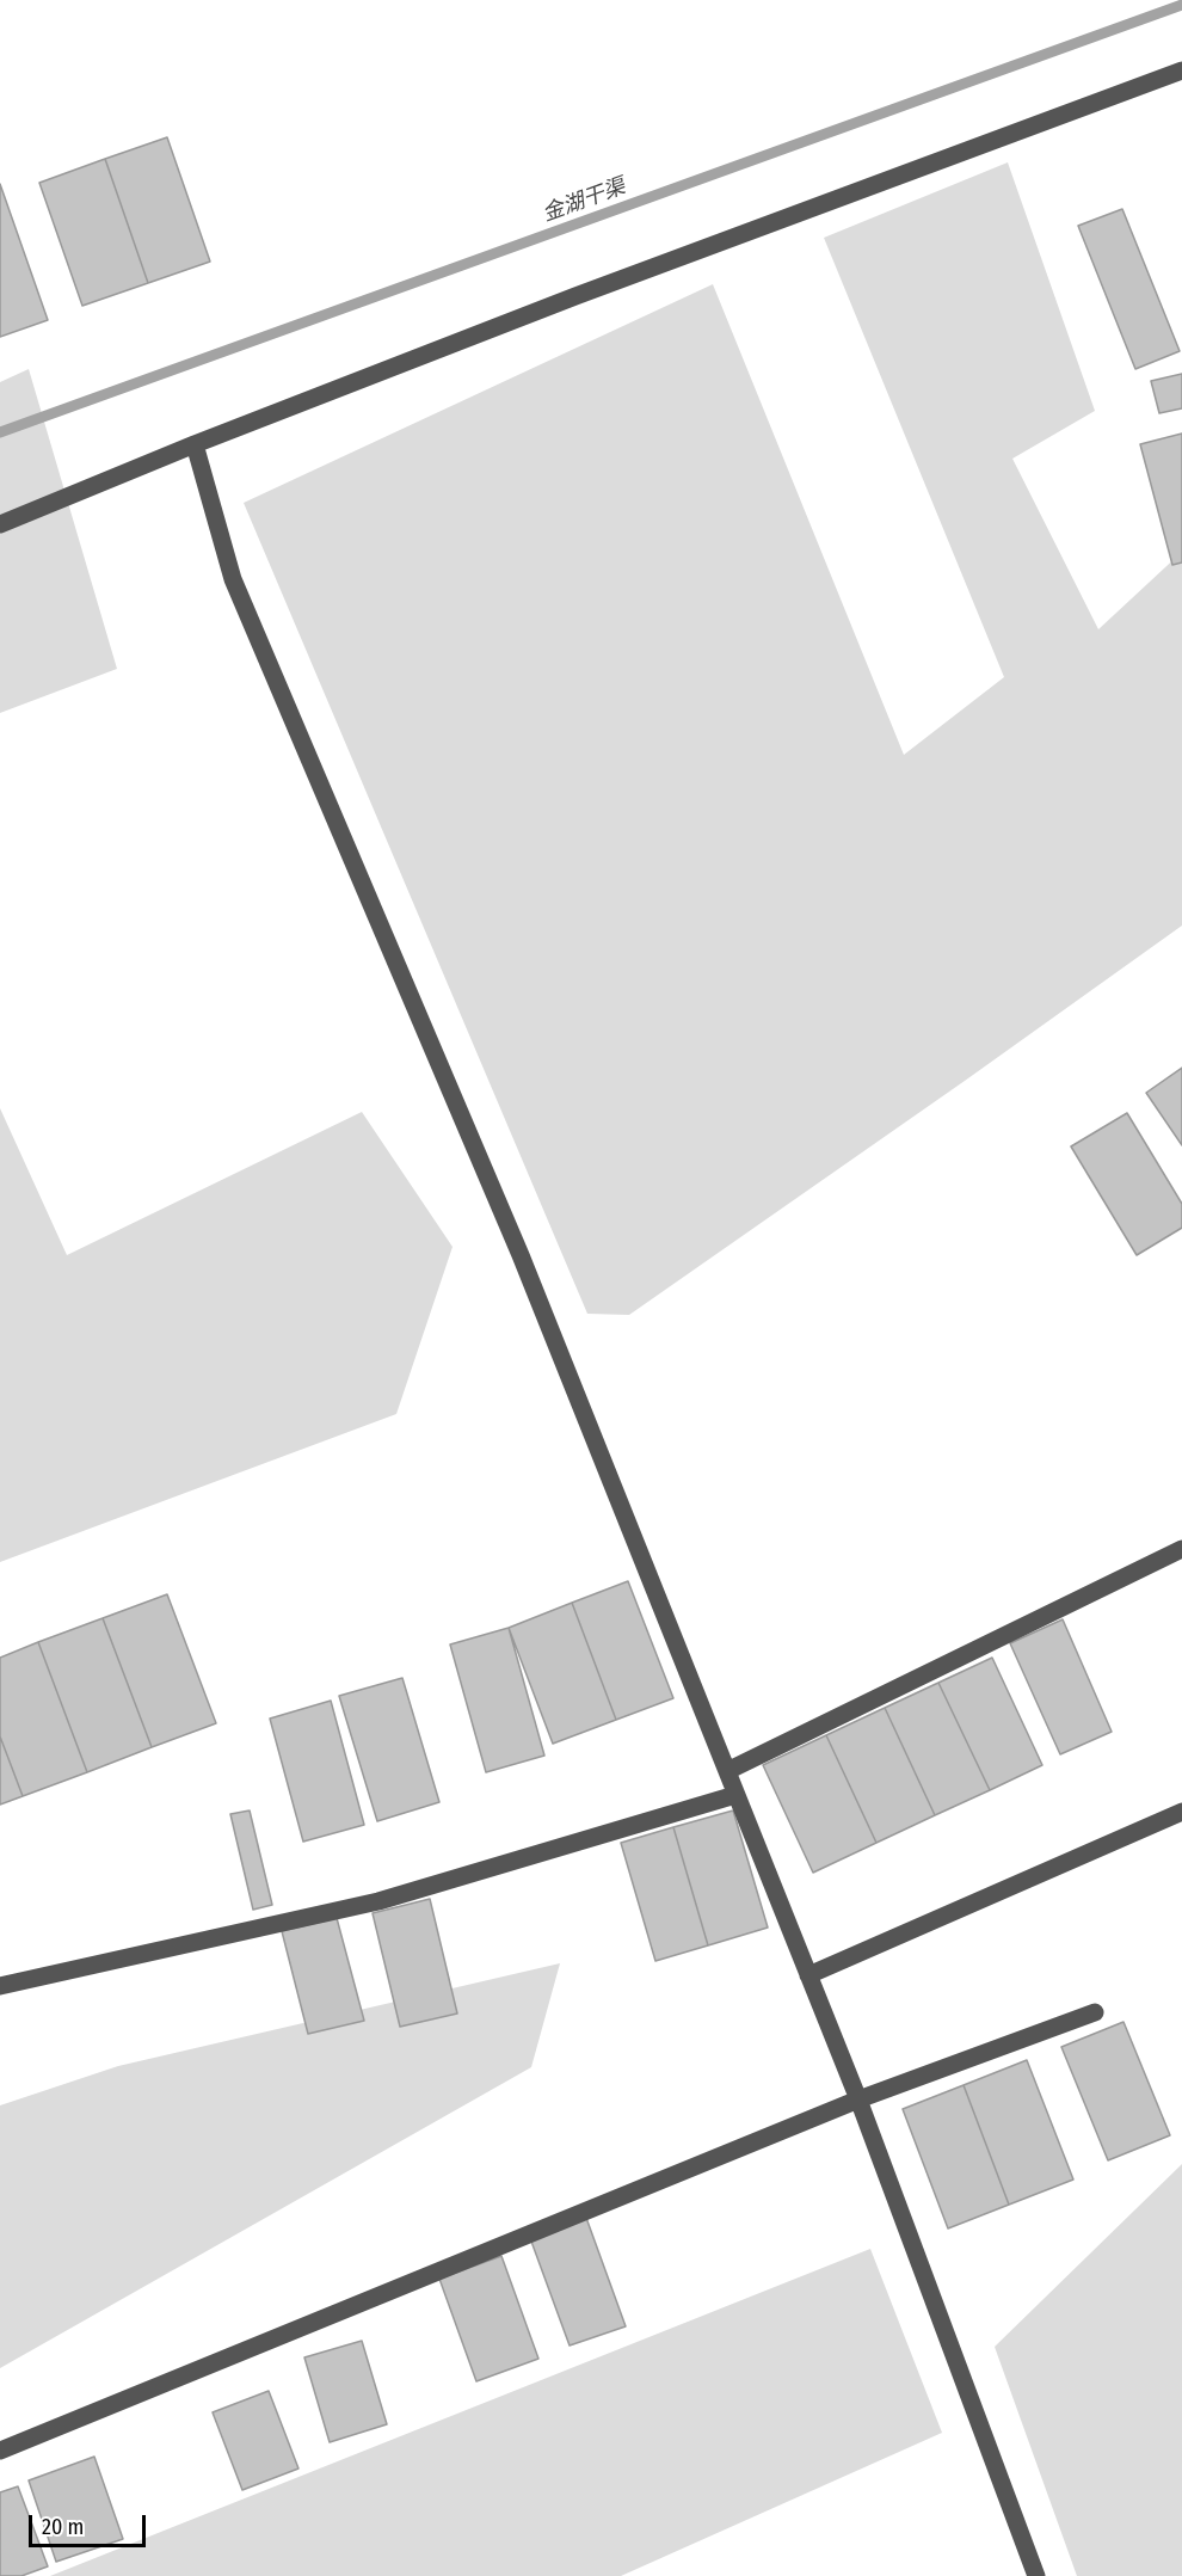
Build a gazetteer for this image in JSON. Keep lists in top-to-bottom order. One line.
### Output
{"water":["金湖干渠"],"scale_bar":"20 m"}
